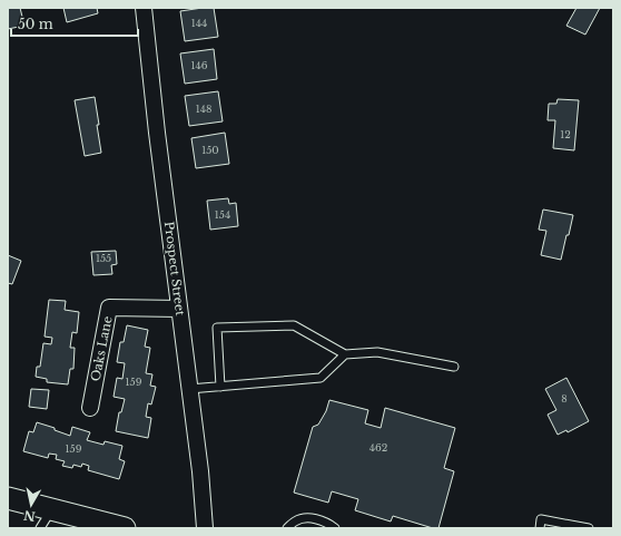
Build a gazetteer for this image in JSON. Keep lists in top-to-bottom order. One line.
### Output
{"streets":{"street":["Prospect Street","Oaks Lane"]},"crossings":[["Prospect Street","Oaks Lane"]],"house_numbers":["144","146","148","12","150","154","155","159","8","462","159"],"scale_bar":"50 m","north":"bottom"}
